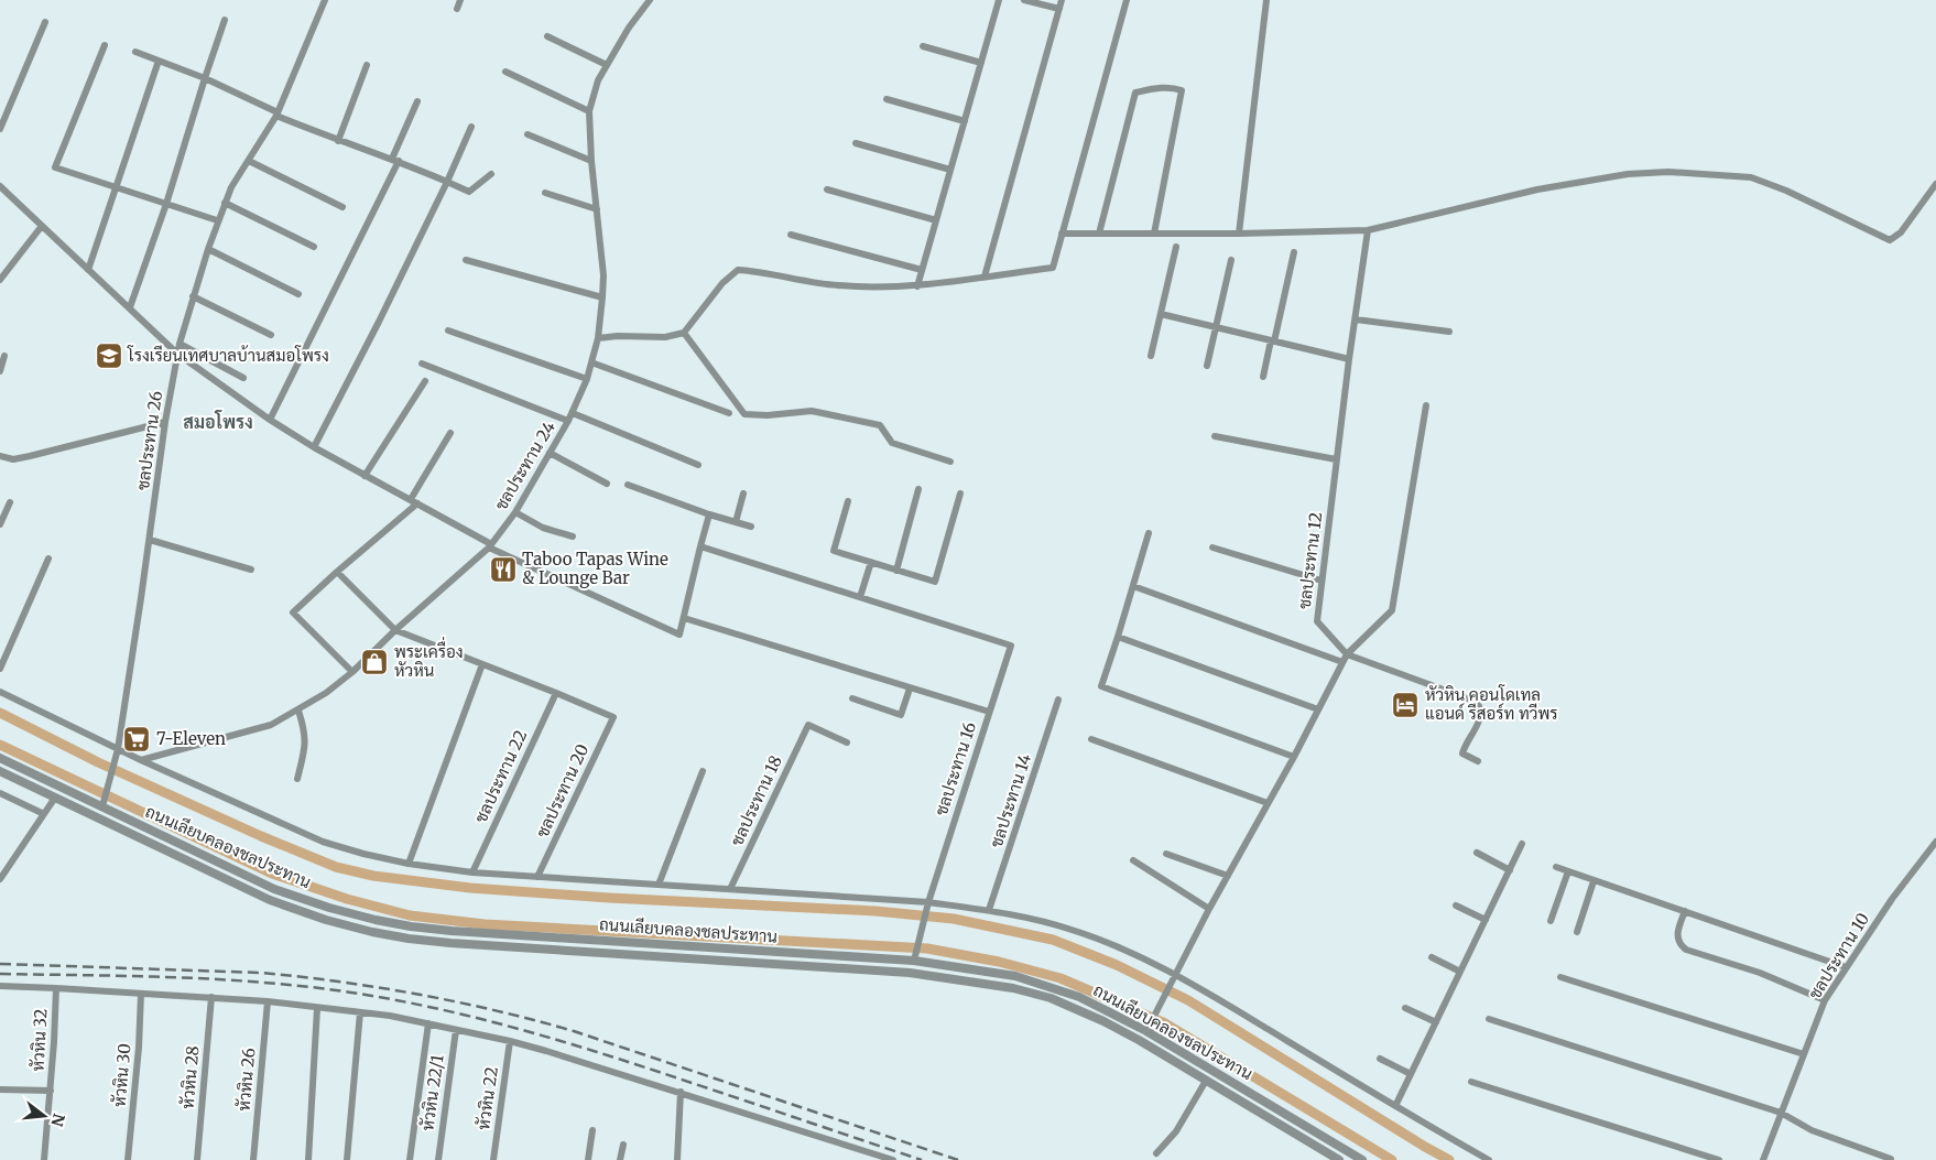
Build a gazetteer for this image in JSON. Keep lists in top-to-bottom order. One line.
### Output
{"streets":{"street":["ชลประทาน 26","ชลประทาน 24","ชลประทาน 12","ชลประทาน 16","ชลประทาน 22","ชลประทาน 20","ชลประทาน 18","ชลประทาน 14","ถนนเลียบคลองชลประทาน","ชลประทาน 10","หัวหิน 32","หัวหิน 30","หัวหิน 28","หัวหิน 26","หัวหิน 22/1","หัวหิน 22"]},"crossings":[["ชลประทาน 26","ถนนเลียบคลองชลประทาน"],["ชลประทาน 16","ถนนเลียบคลองชลประทาน"],["ชลประทาน 22","ชลประทาน 20"]],"districts":["สมอโพรง"],"places":{"school or university":["โรงเรียนเทศบาลบ้านสมอโพรง"],"restaurant":["Taboo Tapas Wine & Lounge Bar"],"shop":["พระเครื่อง หัวหิน"],"hotel":["หัวหิน คอนโดเทล แอนด์ รีสอร์ท ทวีพร"],"supermarket":["7-Eleven"]},"north":"right"}
